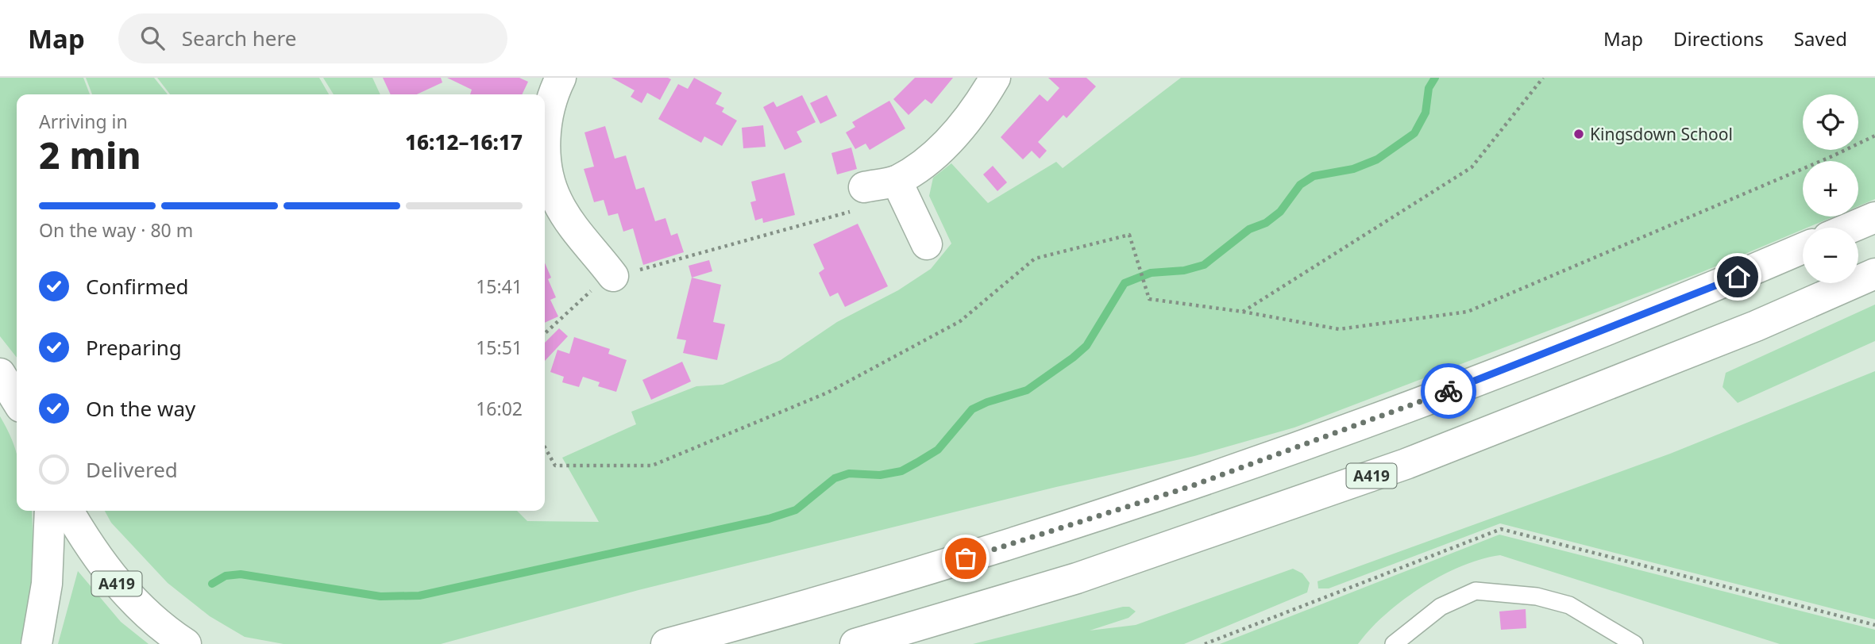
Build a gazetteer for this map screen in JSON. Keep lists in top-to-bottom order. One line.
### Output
{"streets":{"main road":["A419"]},"places":["Kingsdown School"],"page":{"header":"Map","search":"Search here","nav":["Map","Directions","Saved"],"map_buttons":["+","−"],"heading":["2 min","Arriving in","16:12–16:17"],"bar":"On the way · 80 m","list":[["Confirmed","15:41"],["Preparing","15:51"],["On the way","16:02"],"Delivered"]}}
